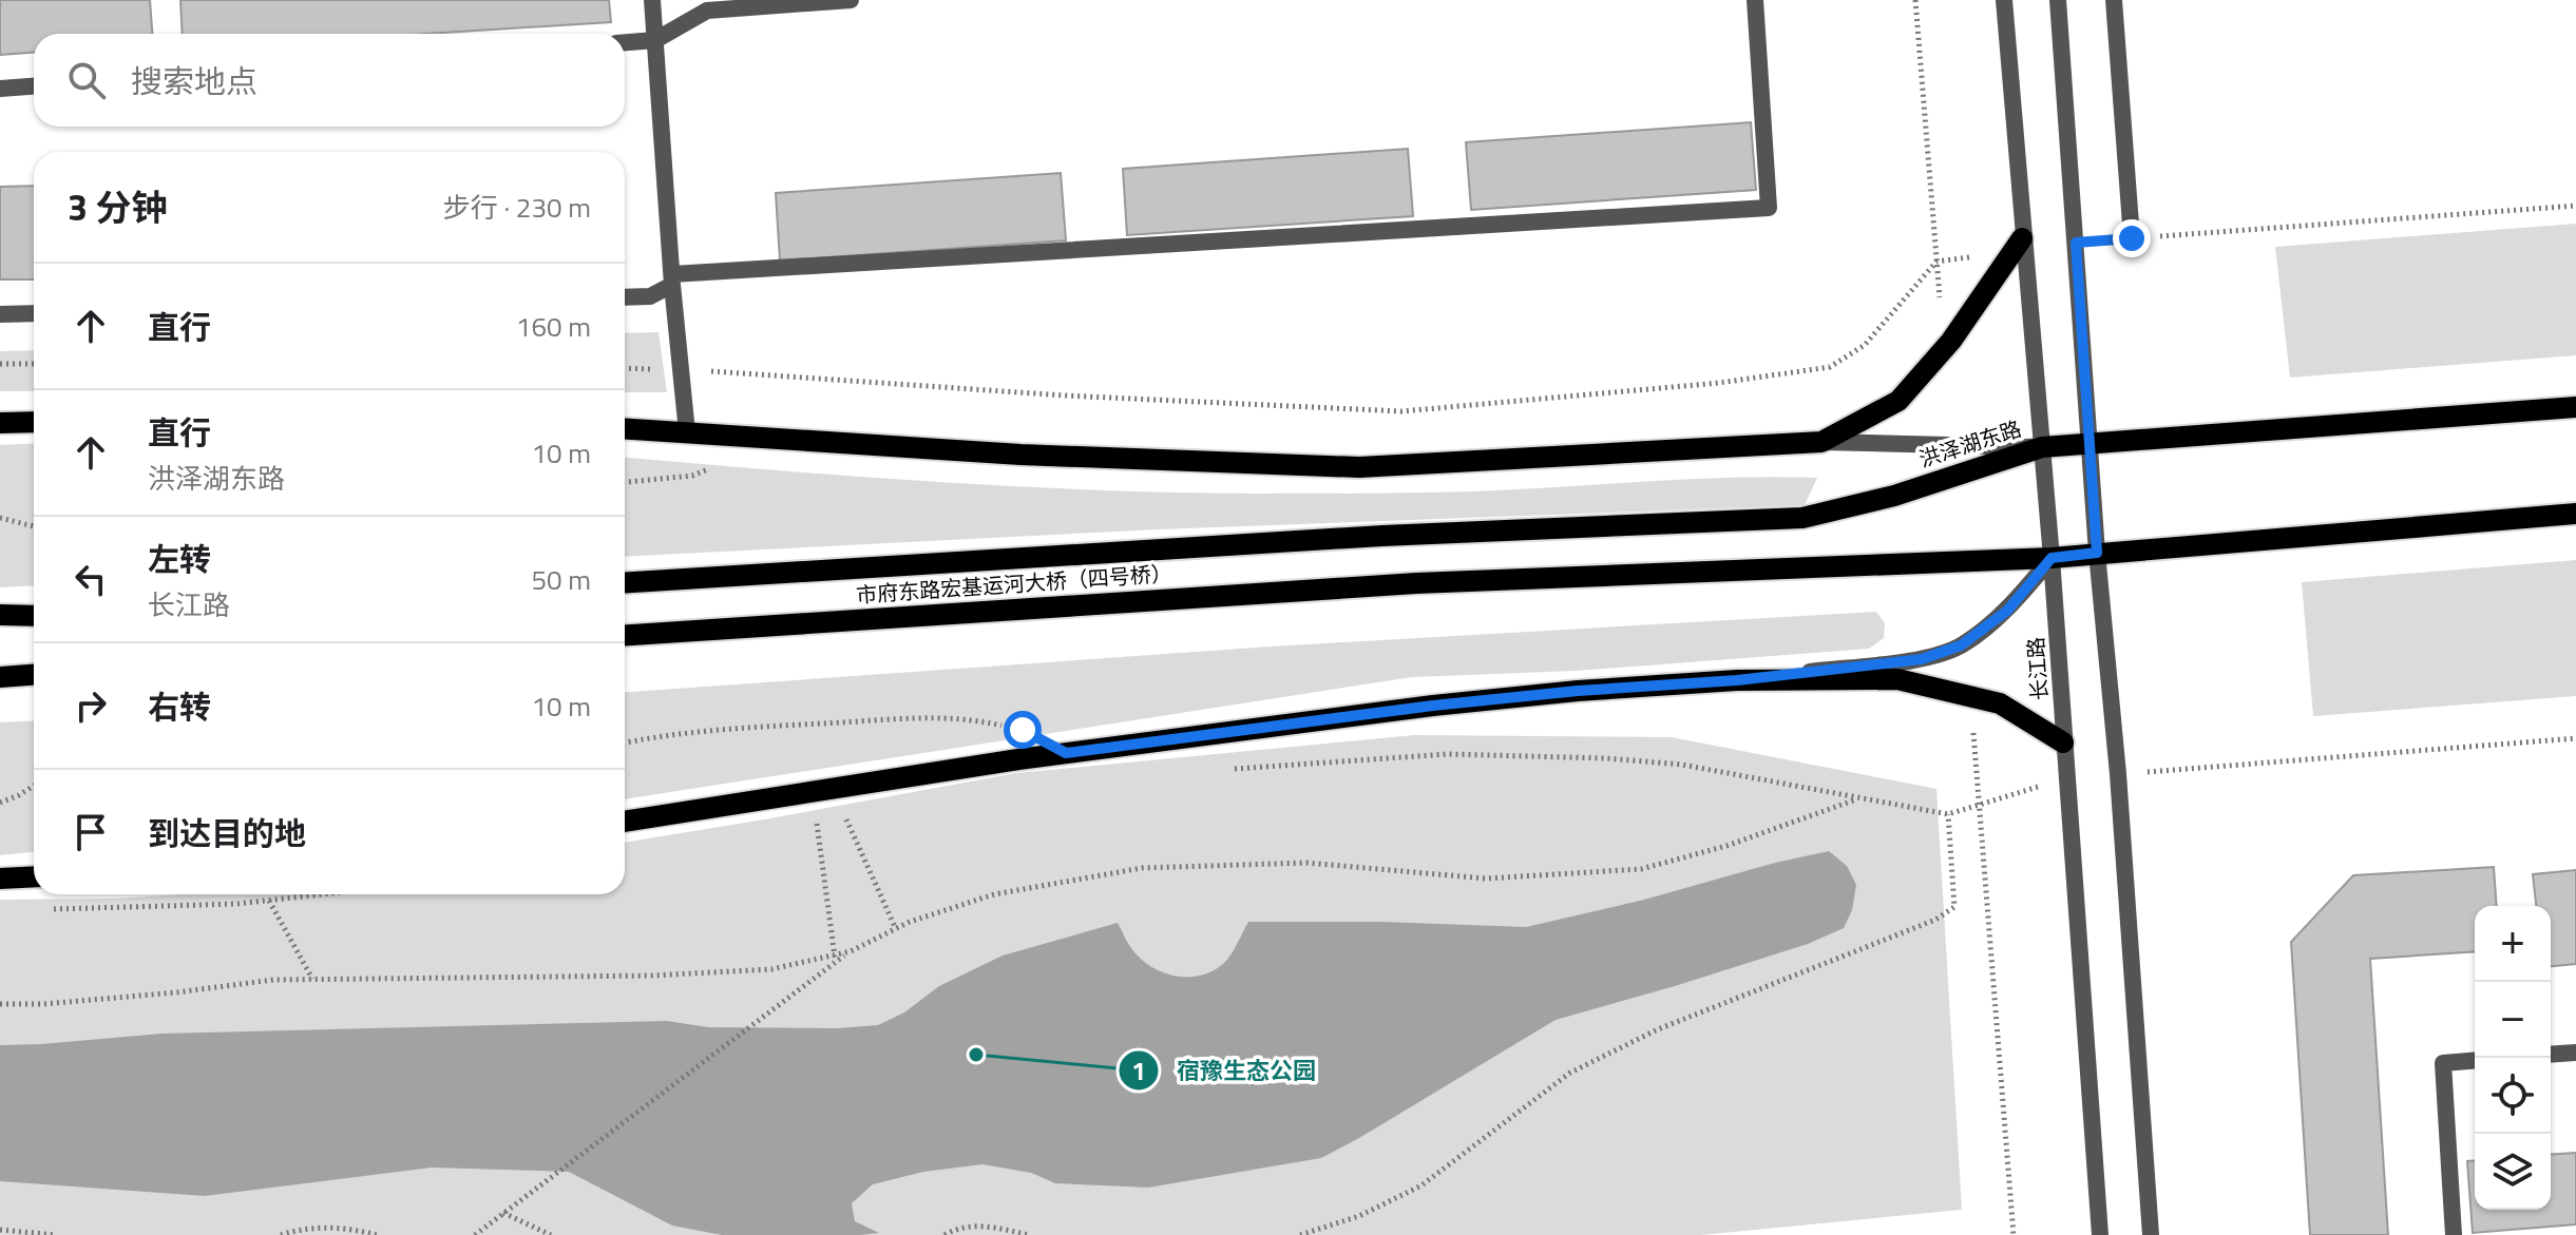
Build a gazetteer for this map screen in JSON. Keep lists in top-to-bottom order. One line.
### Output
{"streets":{"main road":["洪泽湖东路","市府东路宏基运河大桥（四号桥）"],"street":["长江路"]},"crossings":[["洪泽湖东路","市府东路宏基运河大桥（四号桥）"],["洪泽湖东路","长江路"],["市府东路宏基运河大桥（四号桥）","长江路"]],"places":["宿豫生态公园"],"page":{"search":"搜索地点","heading":["3 分钟","步行 · 230 m"],"list":[["直行","160 m"],["直行","洪泽湖东路","10 m"],["左转","长江路","50 m"],["右转","10 m"],"到达目的地"],"map_buttons":["+","−"]}}
